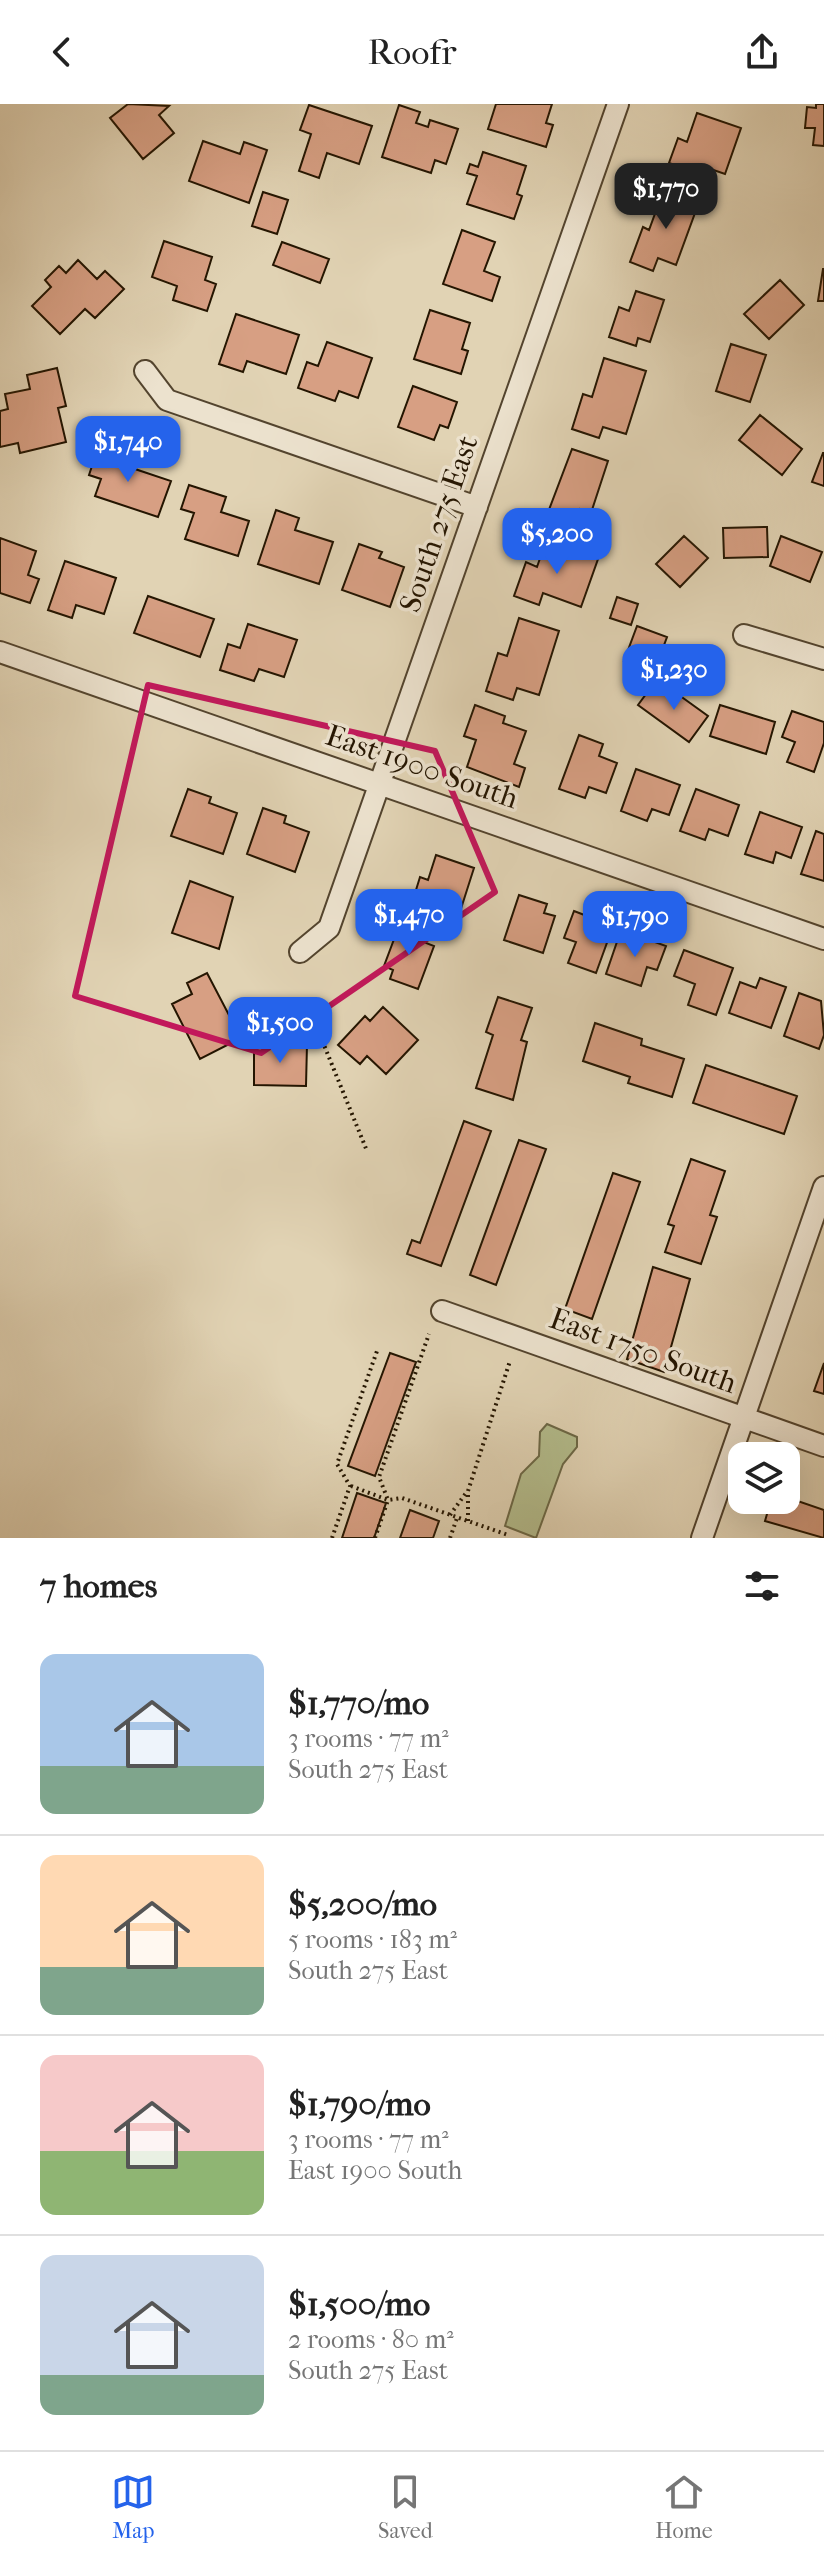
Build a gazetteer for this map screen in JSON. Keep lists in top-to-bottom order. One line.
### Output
{"streets":{"street":["South 275 East","East 1900 South","East 1750 South"]},"crossings":[["South 275 East","East 1900 South"]],"page":{"header":"Roofr","price":["$1,770","$1,740","$5,200","$1,230","$1,470","$1,790","$1,500"],"heading":"7 homes","list":[{"name":"$1,770/mo","note":"3 rooms · 77 m² · South 275 East"},{"name":"$5,200/mo","note":"5 rooms · 183 m² · South 275 East"},{"name":"$1,790/mo","note":"3 rooms · 77 m² · East 1900 South"},{"name":"$1,500/mo","note":"2 rooms · 80 m² · South 275 East"}],"tabs":["Map","Saved","Home"]}}
